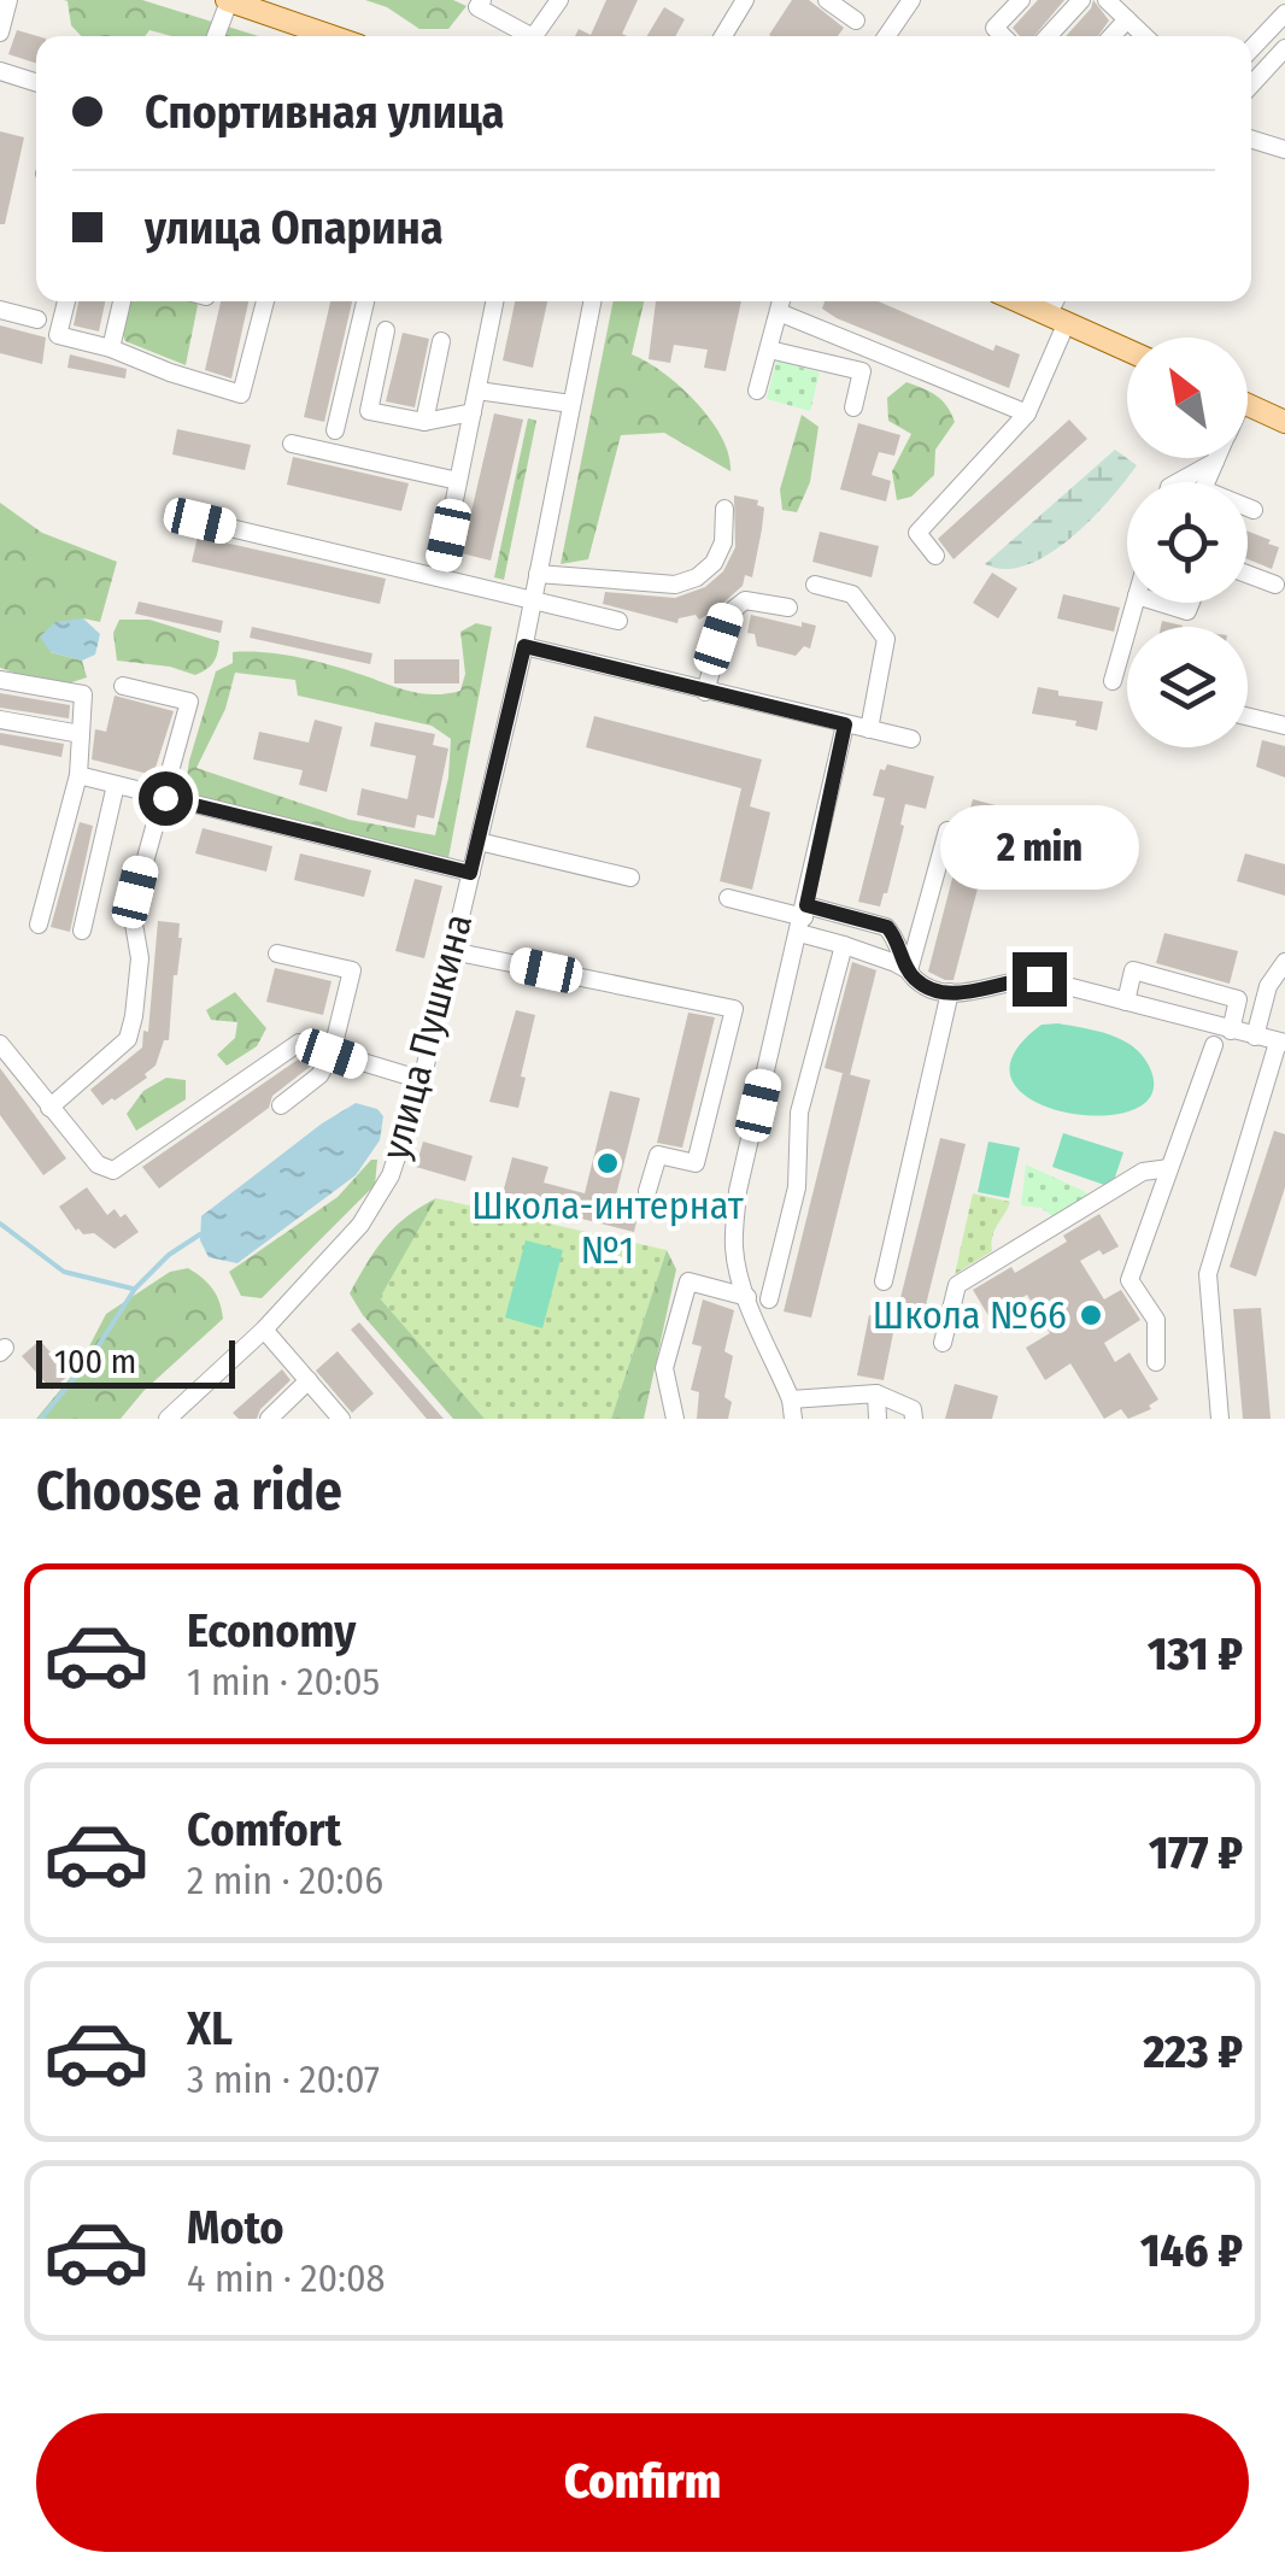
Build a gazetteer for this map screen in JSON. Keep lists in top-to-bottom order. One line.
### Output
{"streets":{"street":["улица Пушкина"]},"places":["Школа-интернат №1","Школа №66"],"scale_bar":"100 m","north":"top left","page":{"banner":["Спортивная улица","улица Опарина"],"bubble":"2 min","scale":"100 m","heading":"Choose a ride","list":[{"name":"Economy","note":"1 min · 20:05","value":"131 ₽"},{"name":"Comfort","note":"2 min · 20:06","value":"177 ₽"},{"name":"XL","note":"3 min · 20:07","value":"223 ₽"},{"name":"Moto","note":"4 min · 20:08","value":"146 ₽"}],"buttons":"Confirm"}}
